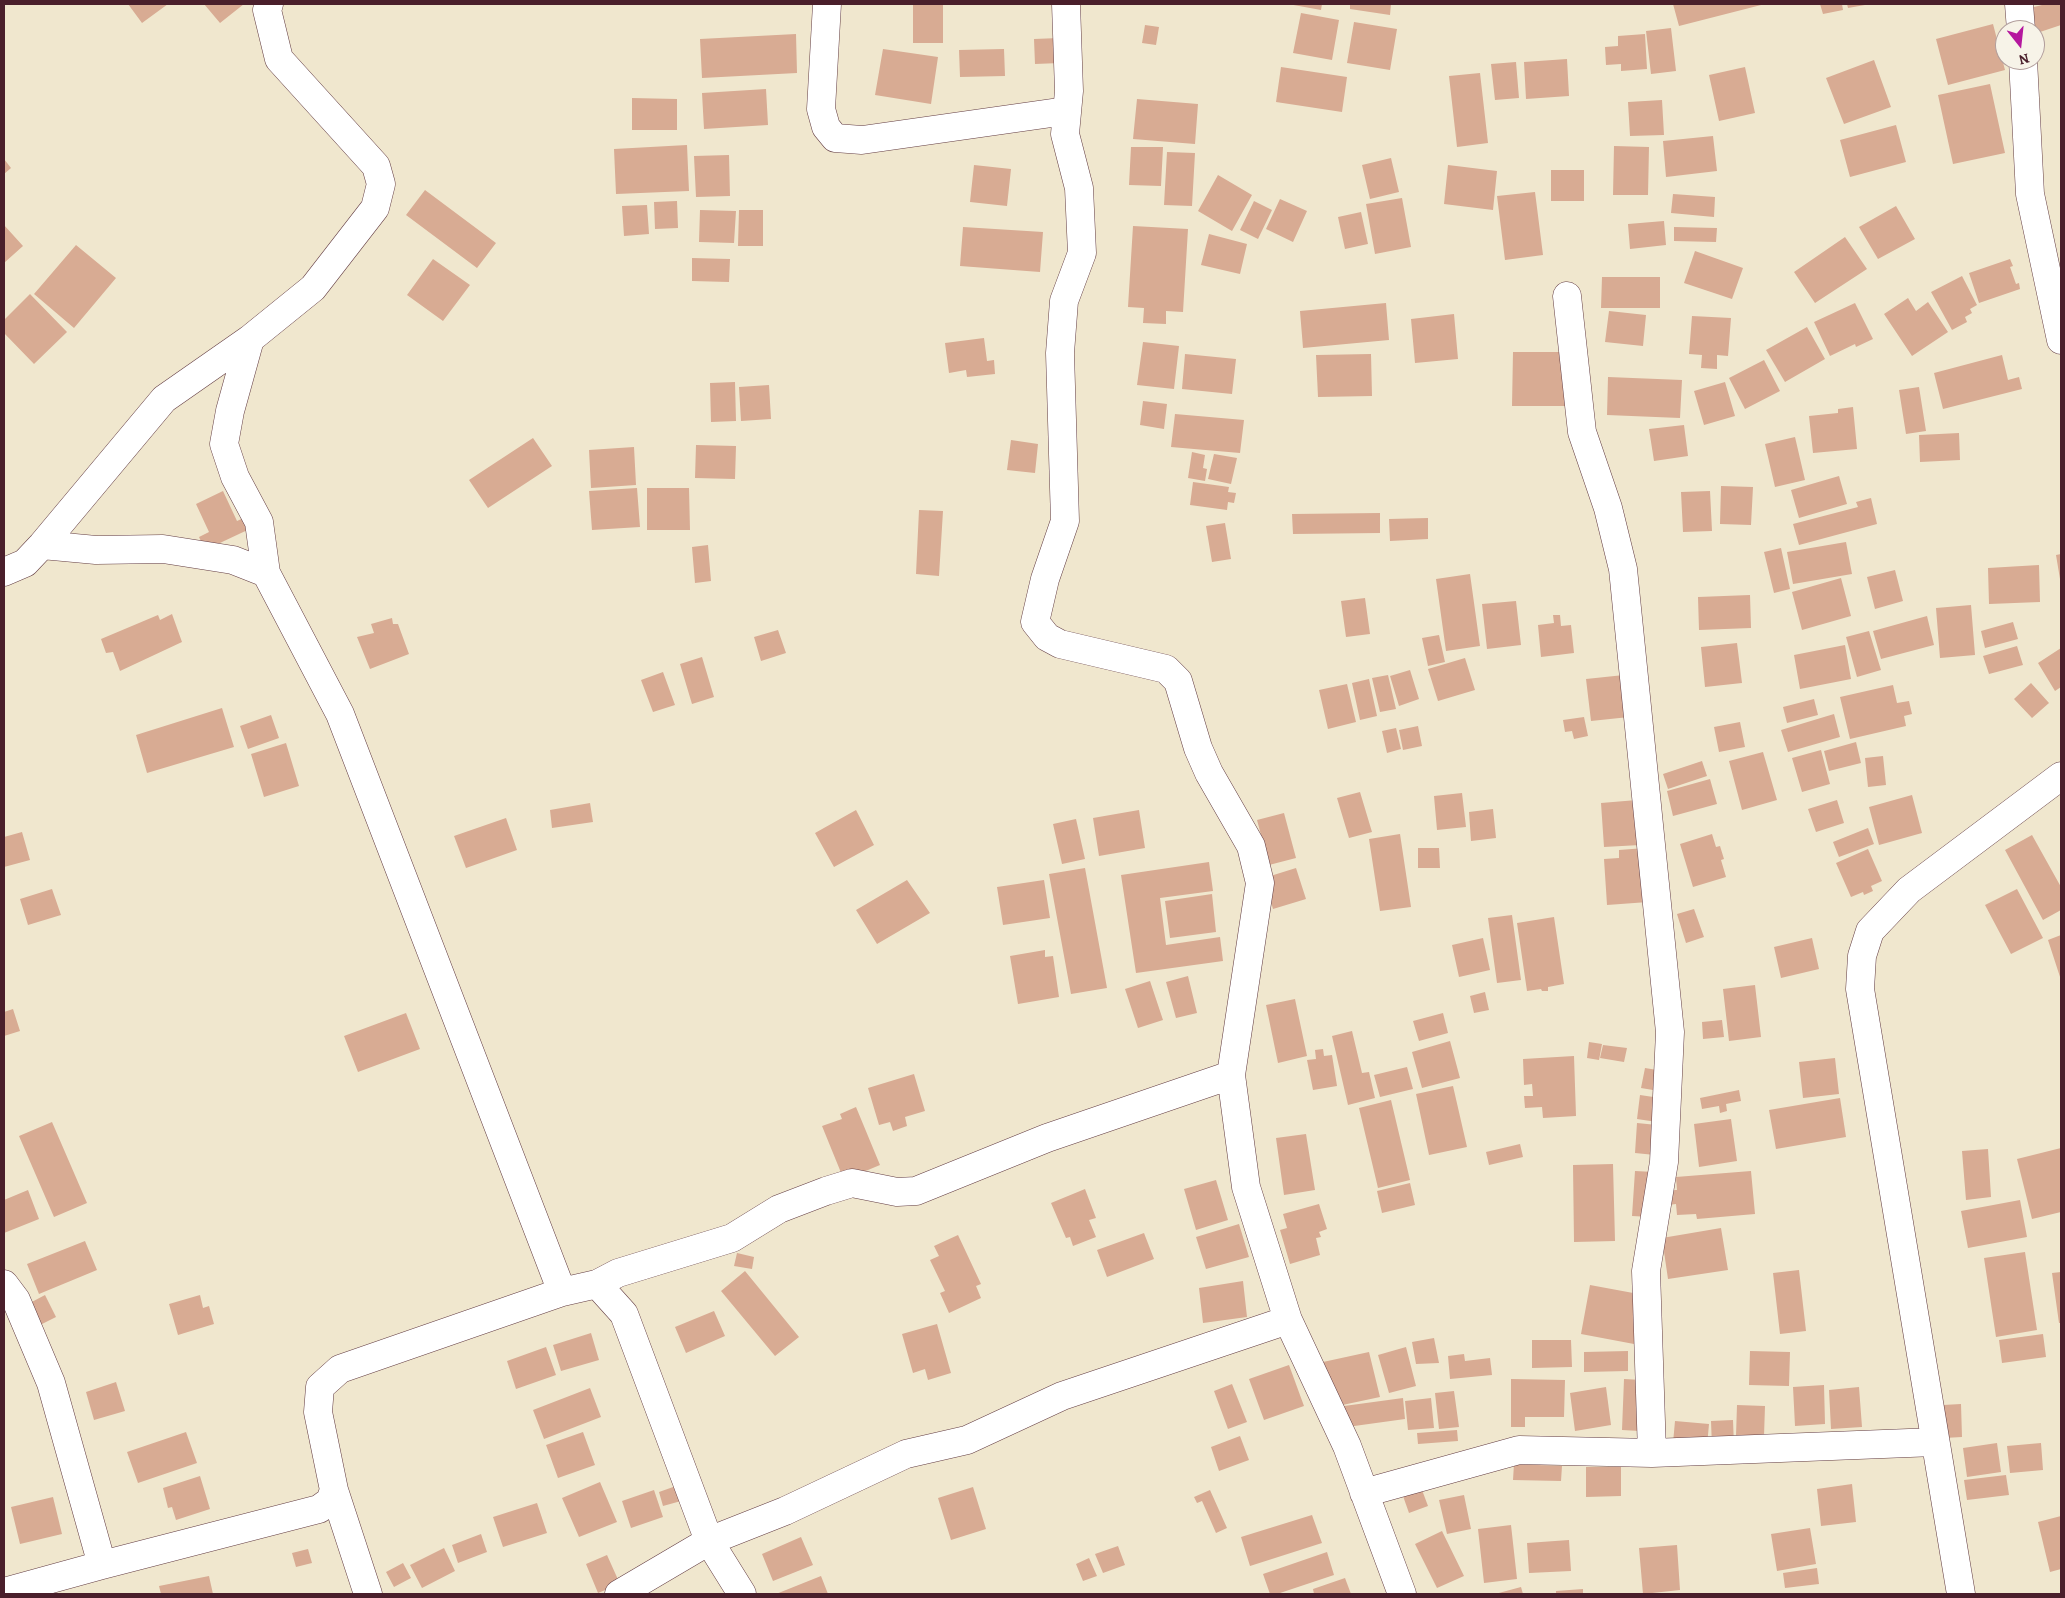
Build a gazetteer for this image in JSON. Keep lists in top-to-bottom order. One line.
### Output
{"north":"bottom"}
